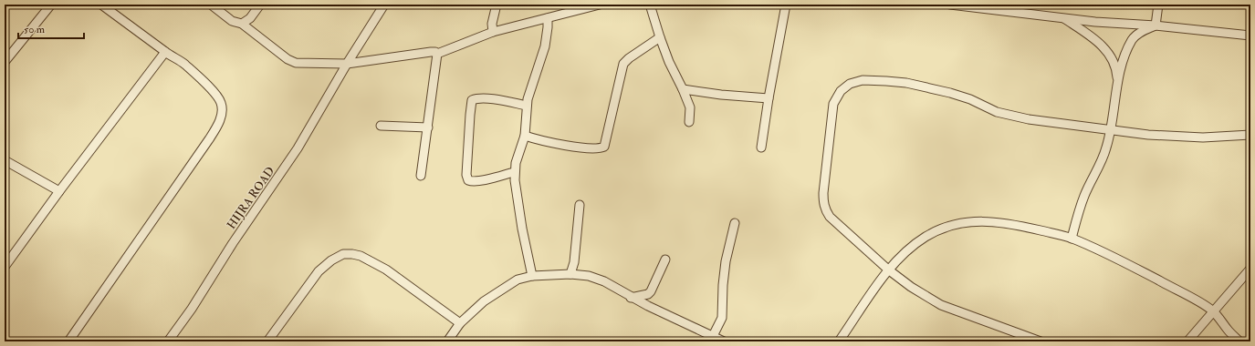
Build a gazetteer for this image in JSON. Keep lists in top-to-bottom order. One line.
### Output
{"streets":{"street":["HIJRA ROAD"]},"scale_bar":"50 m"}
